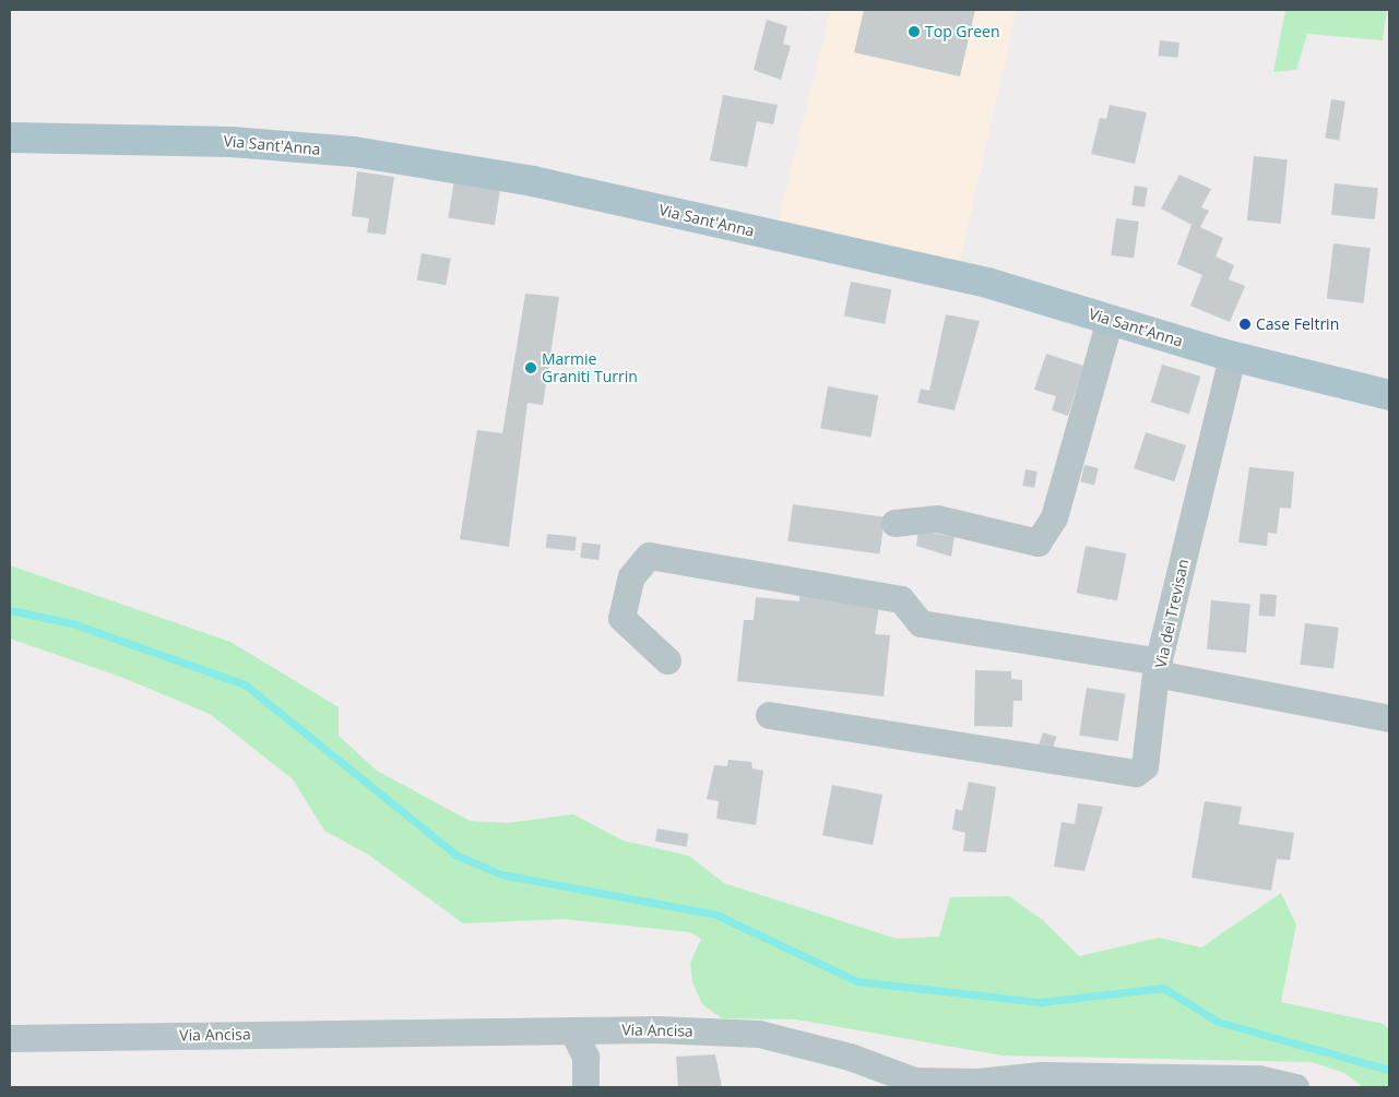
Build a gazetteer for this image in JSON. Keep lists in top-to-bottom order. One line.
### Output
{"streets":{"main road":["Via Sant'Anna"],"street":["Via dei Trevisan","Via Ancisa"]},"crossings":[["Via Sant'Anna","Via dei Trevisan"]],"places":["Top Green","Case Feltrin","Marmie Graniti Turrin"]}
